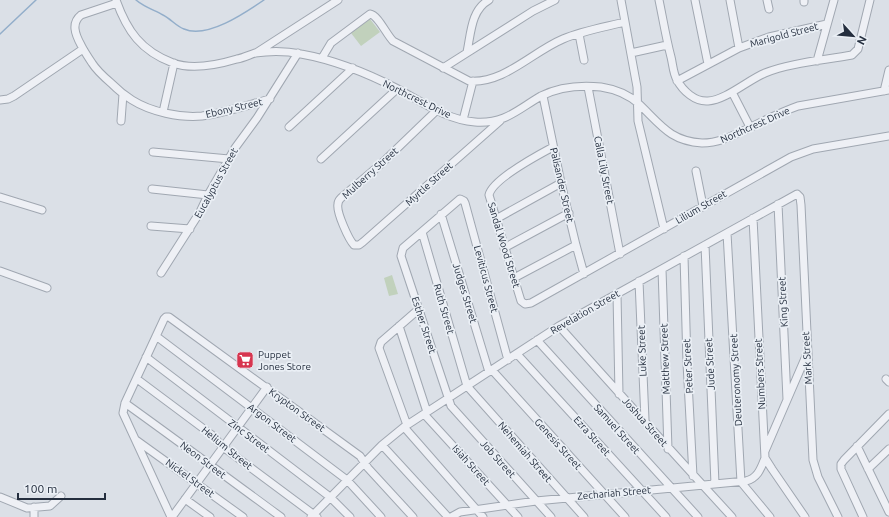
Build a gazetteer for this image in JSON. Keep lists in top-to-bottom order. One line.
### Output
{"streets":{"street":["Marigold Street","Northcrest Drive","Ebony Street","Calla Lily Street","Mulberry Street","Eucalyptus Street","Myrtle Street","Palisander Street","Lilium Street","Sandal Wood Street","Leviticus Street","Judges Street","King Street","Ruth Street","Revelation Street","Esther Street","Luke Street","Mark Street","Matthew Street","Jude Street","Peter Street","Numbers Street","Deuteronomy Street","Krypton Street","Joshua Street","Argon Street","Samuel Street","Zinc Street","Ezra Street","Genesis Street","Helium Street","Nehemiah Street","Job Street","Neon Street","Isiah Street","Nickel Street","Zechariah Street"]},"crossings":[["Northcrest Drive","Ebony Street"],["Northcrest Drive","Calla Lily Street"],["Northcrest Drive","Mulberry Street"],["Northcrest Drive","Eucalyptus Street"],["Northcrest Drive","Myrtle Street"],["Northcrest Drive","Palisander Street"],["Ebony Street","Eucalyptus Street"],["Calla Lily Street","Lilium Street"],["Mulberry Street","Myrtle Street"],["Palisander Street","Lilium Street"],["Palisander Street","Sandal Wood Street"],["Lilium Street","Sandal Wood Street"],["Leviticus Street","Judges Street"],["Leviticus Street","Revelation Street"],["Judges Street","Revelation Street"],["Judges Street","Genesis Street"],["King Street","Revelation Street"],["King Street","Zechariah Street"],["Ruth Street","Revelation Street"],["Ruth Street","Esther Street"],["Ruth Street","Nehemiah Street"],["Revelation Street","Esther Street"],["Revelation Street","Luke Street"],["Revelation Street","Mark Street"],["Revelation Street","Matthew Street"],["Revelation Street","Jude Street"],["Revelation Street","Peter Street"],["Revelation Street","Numbers Street"],["Revelation Street","Deuteronomy Street"],["Revelation Street","Krypton Street"],["Revelation Street","Joshua Street"],["Revelation Street","Argon Street"],["Revelation Street","Samuel Street"],["Revelation Street","Zinc Street"],["Revelation Street","Ezra Street"],["Revelation Street","Genesis Street"],["Revelation Street","Helium Street"],["Revelation Street","Nehemiah Street"],["Revelation Street","Job Street"],["Revelation Street","Isiah Street"],["Esther Street","Job Street"],["Luke Street","Joshua Street"],["Mark Street","Zechariah Street"],["Matthew Street","Joshua Street"],["Jude Street","Zechariah Street"],["Peter Street","Joshua Street"],["Numbers Street","Zechariah Street"],["Deuteronomy Street","Zechariah Street"],["Krypton Street","Argon Street"],["Joshua Street","Zechariah Street"],["Samuel Street","Zechariah Street"],["Ezra Street","Zechariah Street"],["Genesis Street","Zechariah Street"],["Nehemiah Street","Zechariah Street"],["Job Street","Zechariah Street"],["Isiah Street","Zechariah Street"]],"places":{"supermarket":["Puppet Jones Store"]},"scale_bar":"100 m","north":"bottom right"}
